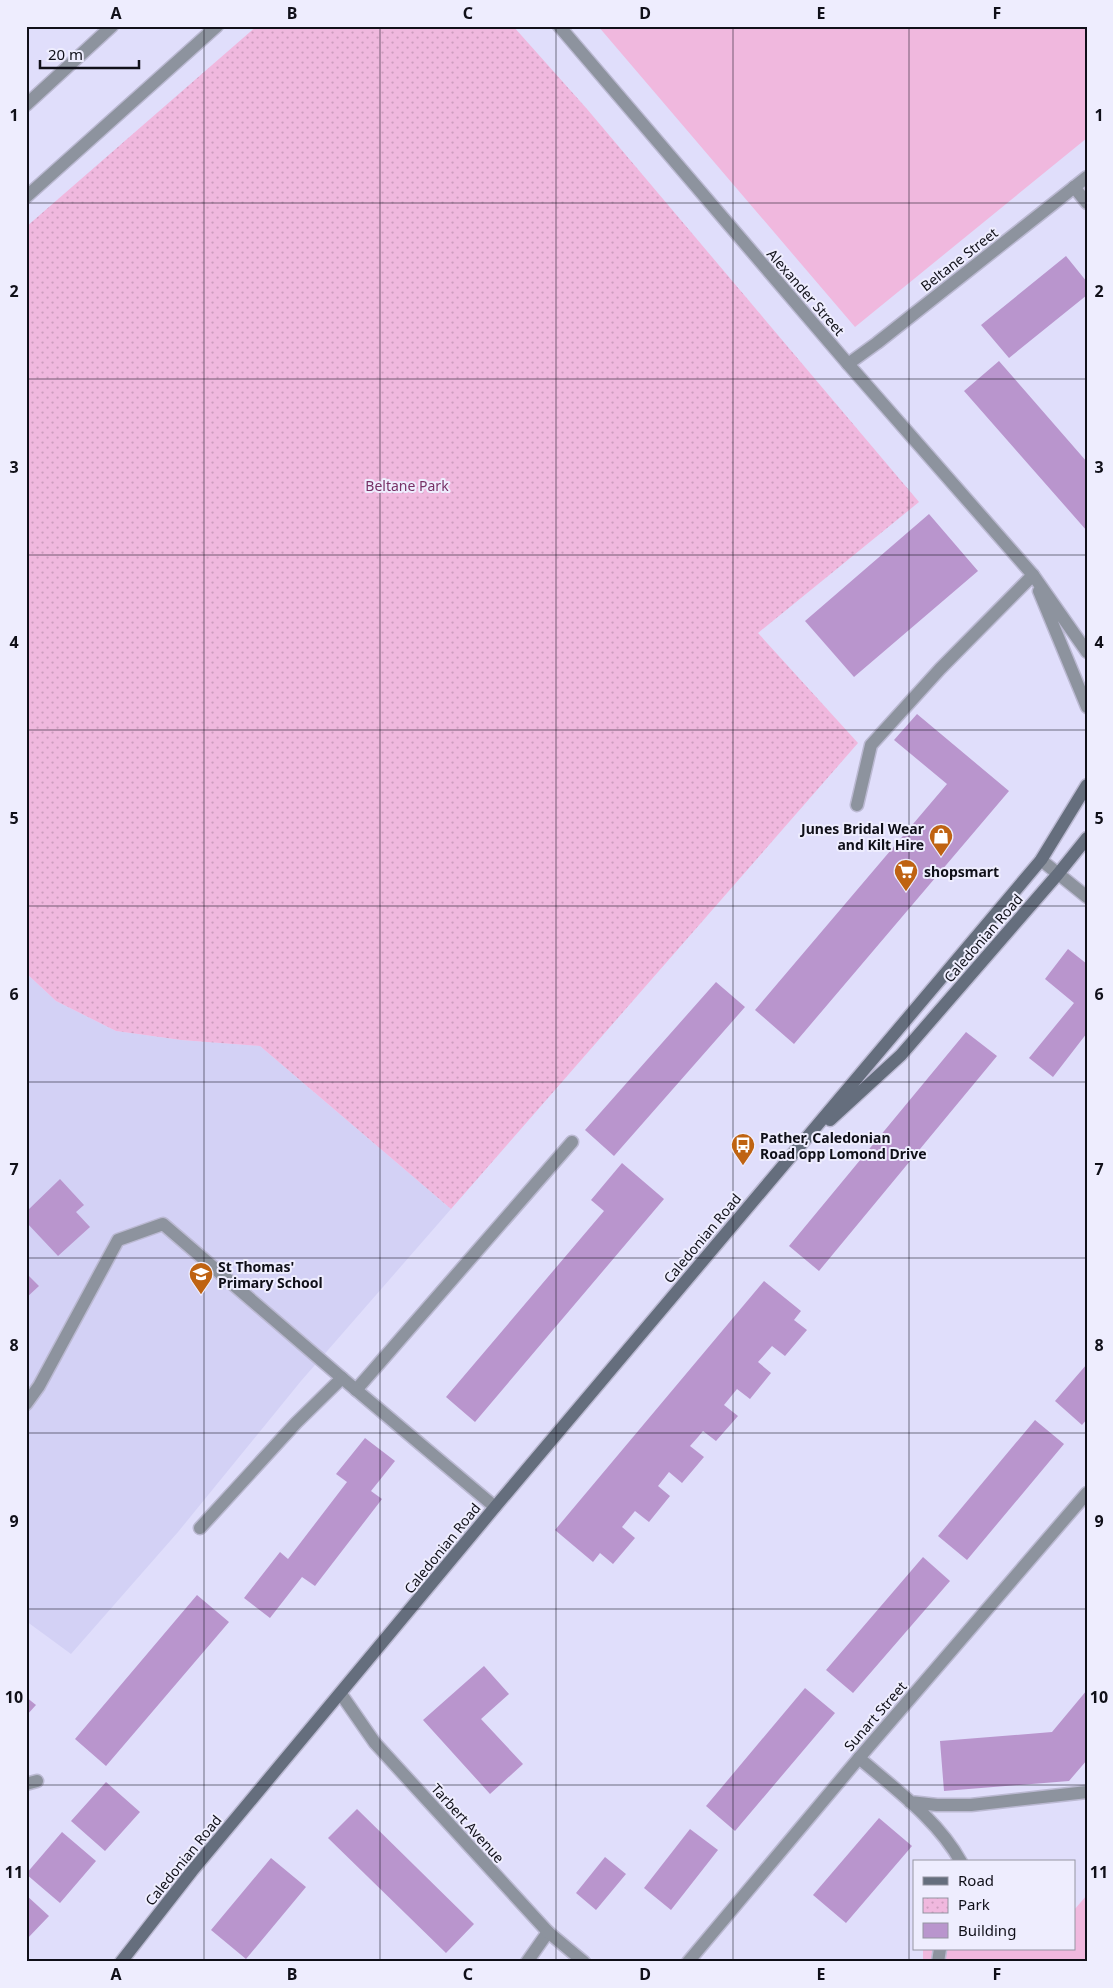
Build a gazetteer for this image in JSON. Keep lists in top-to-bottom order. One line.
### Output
{"streets":{"main road":["Caledonian Road"],"street":["Beltane Street","Alexander Street","Sunart Street","Tarbert Avenue"]},"crossings":[["Beltane Street","Alexander Street"],["Caledonian Road","Tarbert Avenue"]],"parks":["Beltane Park"],"places":{"shop":["Junes Bridal Wear and Kilt Hire"],"supermarket":["shopsmart"],"bus stop":["Pather, Caledonian Road opp Lomond Drive"],"school or university":["St Thomas' Primary School"]},"legend":["Road","Park","Building"],"scale_bar":"20 m","grid":{"columns":["A","B","C","D","E","F"],"rows":["1","2","3","4","5","6","7","8","9","10","11"]}}
